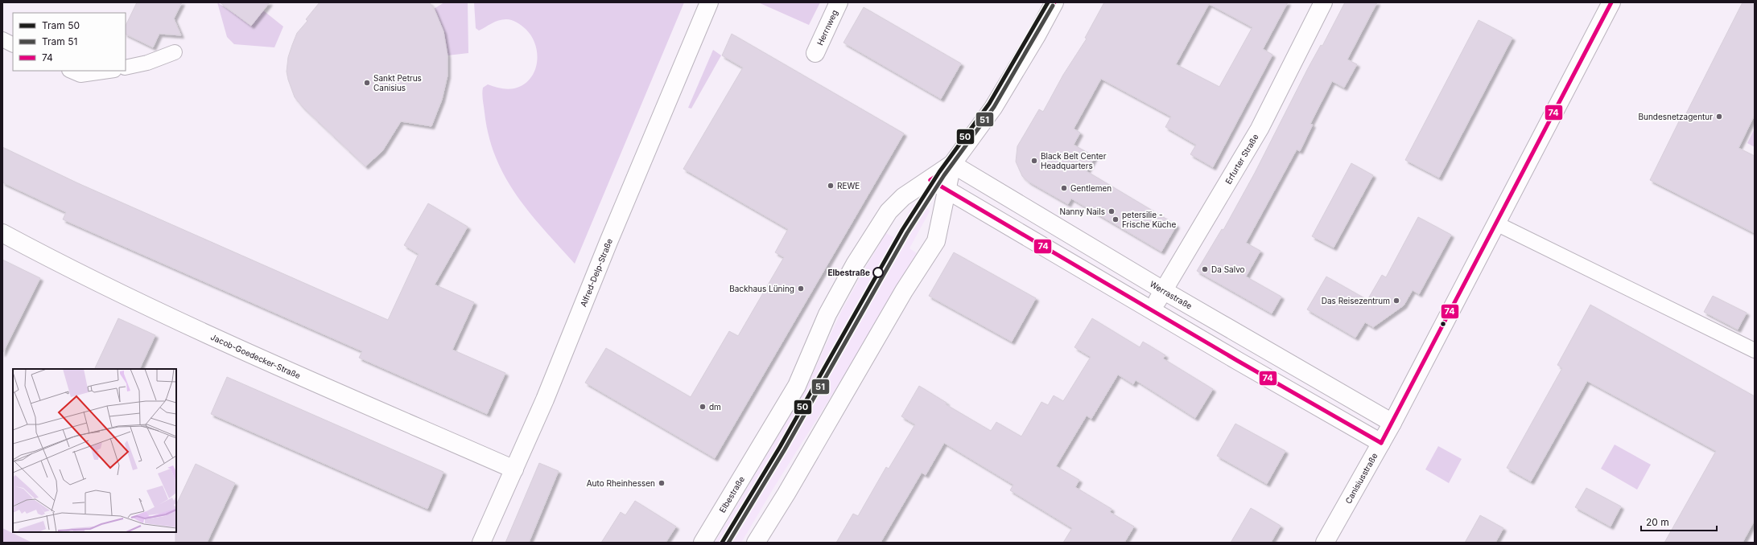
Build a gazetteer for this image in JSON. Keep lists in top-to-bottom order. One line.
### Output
{"streets":{"street":["Herrnweg","Erfurter Straße","Alfred-Delp-Straße","Werrastraße","Jacob-Goedecker-Straße","Canisiusstraße","Elbestraße"]},"crossings":[["Erfurter Straße","Werrastraße"],["Alfred-Delp-Straße","Jacob-Goedecker-Straße"],["Werrastraße","Canisiusstraße"],["Werrastraße","Elbestraße"]],"places":["Sankt Petrus Canisius","Bundesnetzagentur","Black Belt Center Headquarters","REWE","Gentlemen","Nanny Nails","petersilie - Frische Küche","Da Salvo","Elbestraße","Backhaus Lüning","Das Reisezentrum","dm","Auto Rheinhessen"],"lines":["tram line 50","transit line 74","tram line 51"],"legend":["Tram 50","Tram 51","74"],"scale_bar":"20 m"}
